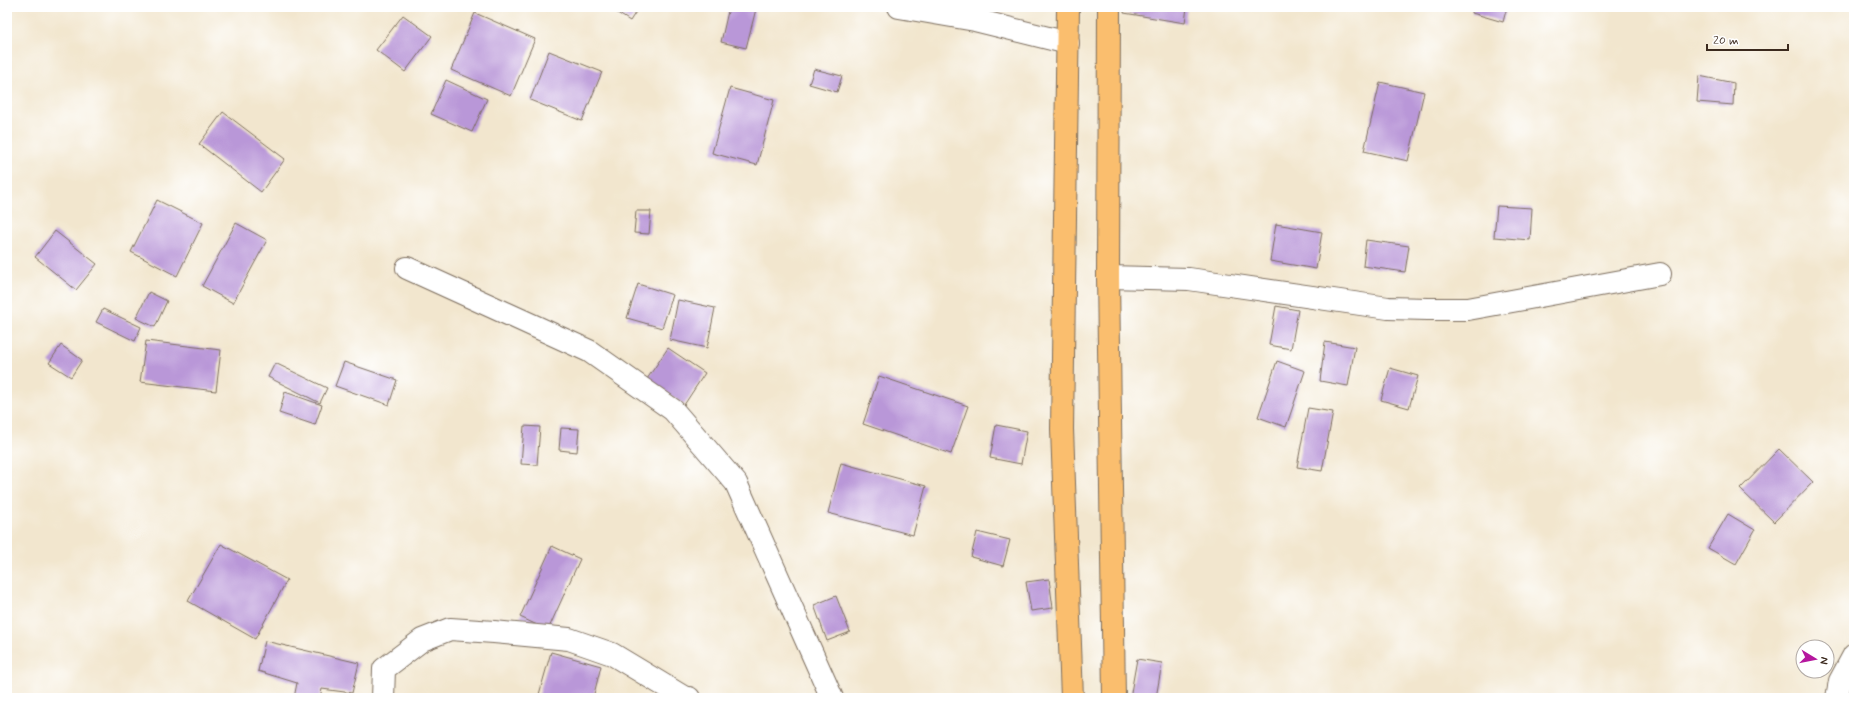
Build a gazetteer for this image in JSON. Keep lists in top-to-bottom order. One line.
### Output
{"scale_bar":"20 m","north":"right"}
